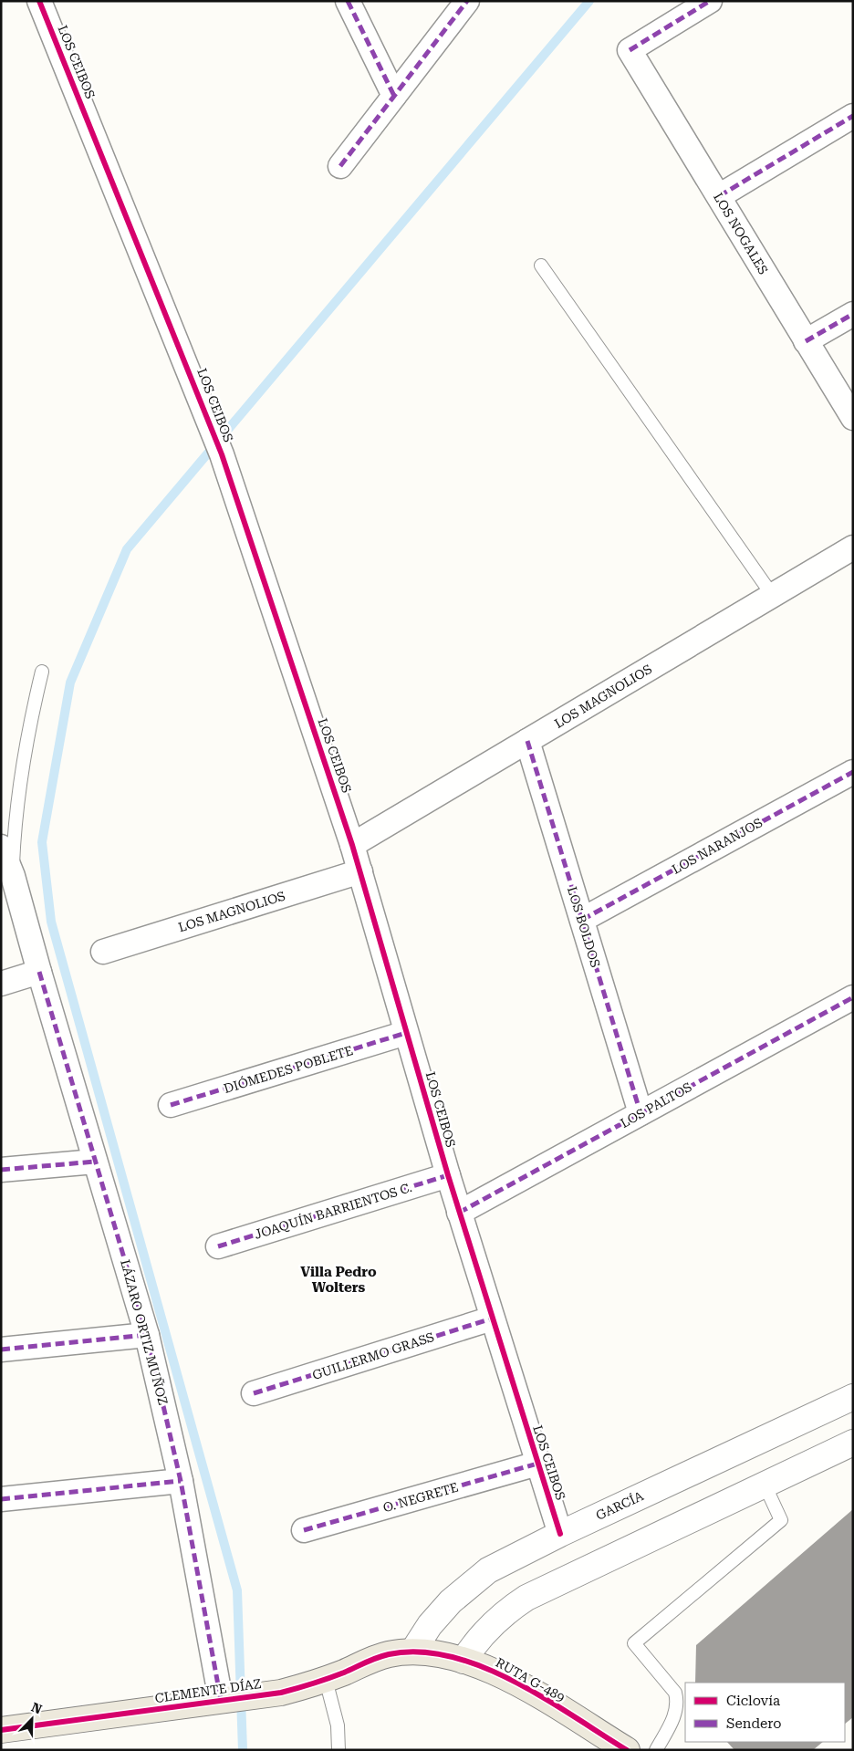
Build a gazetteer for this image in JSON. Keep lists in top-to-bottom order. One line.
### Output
{"streets":{"main road":["RUTA G-489","CLEMENTE DÍAZ"],"street":["LOS CEIBOS","LOS NOGALES","LOS MAGNOLIOS","LOS NARANJOS","LOS BOLDOS","DIÓMEDES POBLETE","LOS PALTOS","JOAQUÍN BARRIENTOS C.","LÁZARO ORTIZ MUÑOZ","GUILLERMO GRASS","O. NEGRETE","GARCÍA"]},"crossings":[["LOS CEIBOS","LOS MAGNOLIOS"],["LOS CEIBOS","DIÓMEDES POBLETE"],["LOS CEIBOS","LOS PALTOS"],["LOS CEIBOS","JOAQUÍN BARRIENTOS C."],["LOS CEIBOS","GUILLERMO GRASS"],["LOS CEIBOS","O. NEGRETE"],["LOS CEIBOS","GARCÍA"],["LOS MAGNOLIOS","LOS BOLDOS"],["LOS NARANJOS","LOS BOLDOS"],["LOS BOLDOS","LOS PALTOS"],["LÁZARO ORTIZ MUÑOZ","CLEMENTE DÍAZ"],["GARCÍA","RUTA G-489"],["GARCÍA","CLEMENTE DÍAZ"],["RUTA G-489","CLEMENTE DÍAZ"]],"districts":["Villa Pedro Wolters"],"legend":["Ciclovía","Sendero"],"north":"top right"}
